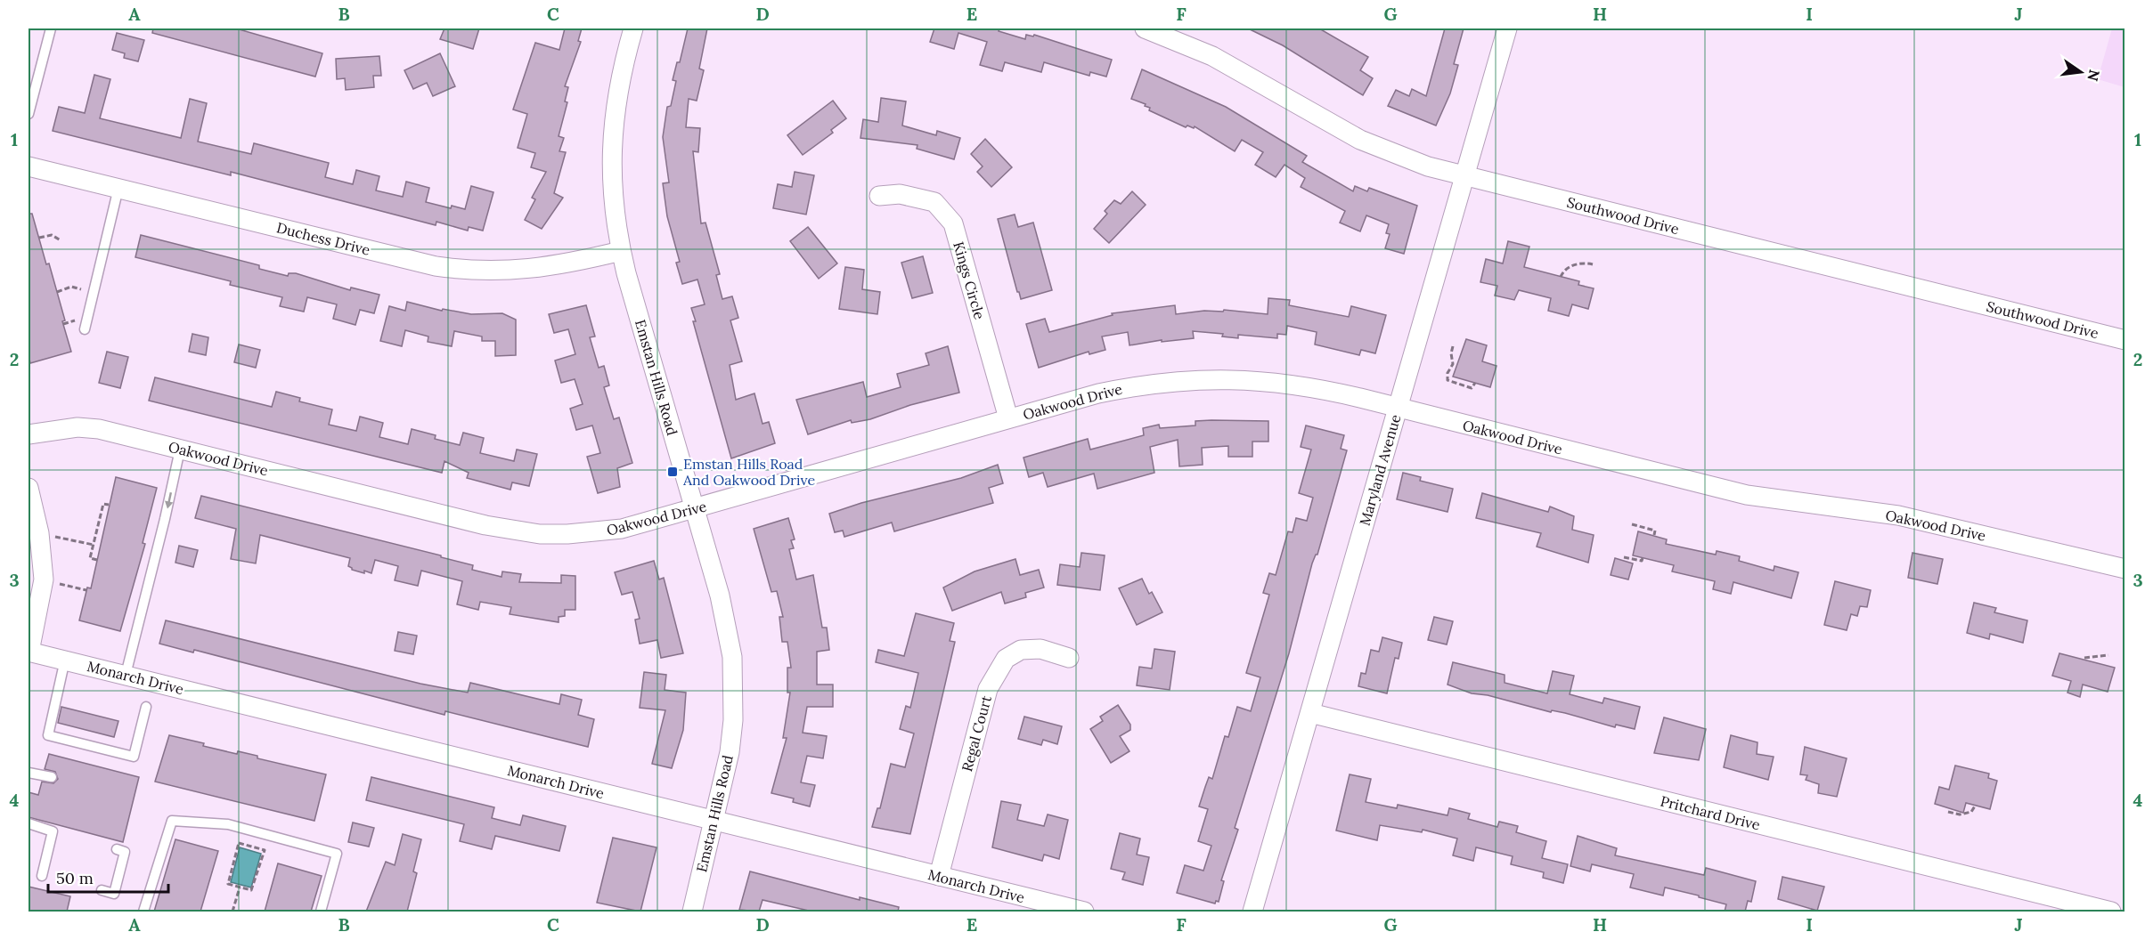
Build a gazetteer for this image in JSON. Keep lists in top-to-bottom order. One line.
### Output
{"streets":{"street":["Southwood Drive","Duchess Drive","Kings Circle","Emstan Hills Road","Oakwood Drive","Maryland Avenue","Monarch Drive","Regal Court","Pritchard Drive"]},"crossings":[["Southwood Drive","Maryland Avenue"],["Duchess Drive","Emstan Hills Road"],["Kings Circle","Oakwood Drive"],["Emstan Hills Road","Oakwood Drive"],["Emstan Hills Road","Monarch Drive"],["Oakwood Drive","Maryland Avenue"],["Maryland Avenue","Pritchard Drive"],["Monarch Drive","Regal Court"]],"places":{"transit":["Emstan Hills Road And Oakwood Drive"]},"scale_bar":"50 m","north":"right","grid":{"columns":["A","B","C","D","E","F","G","H","I","J"],"rows":["1","2","3","4"]}}
